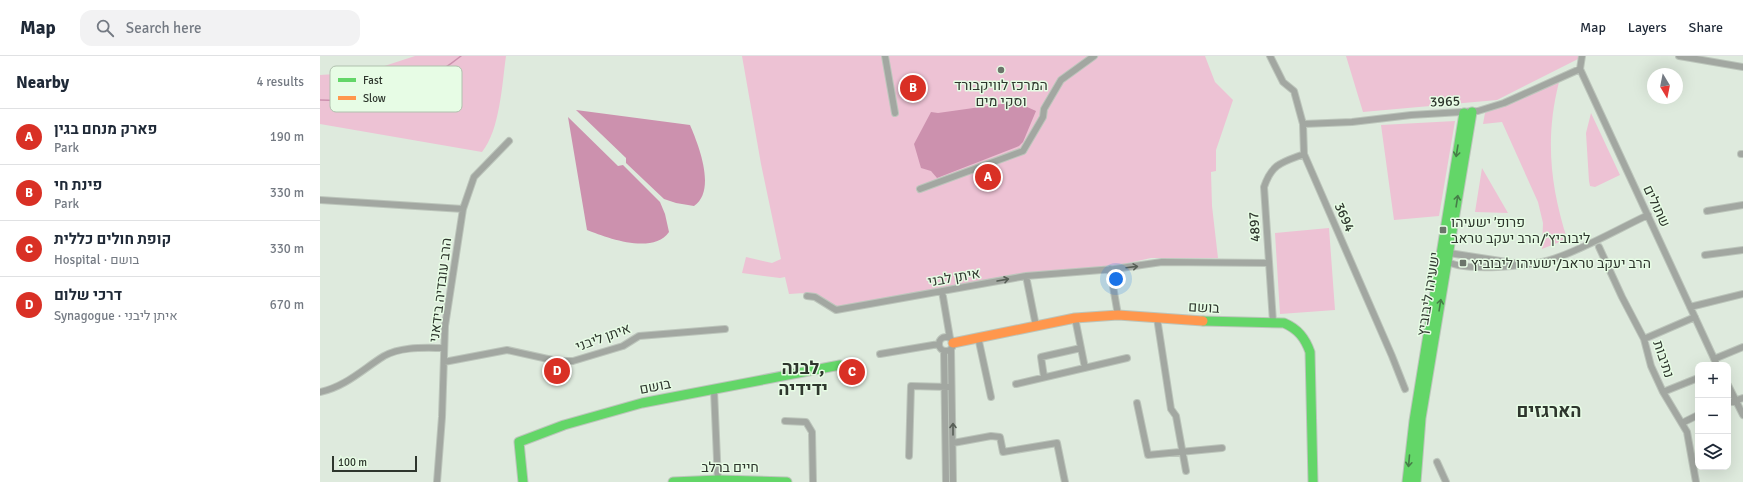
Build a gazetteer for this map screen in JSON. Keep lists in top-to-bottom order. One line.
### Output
{"streets":{"street":["3965","שתולים","3694","4897","איתן לבני","הרב עובדיה בידאני","ישעיהו ליבוביץ","בושם","איתן ליבני","נתיבות","חיים ברלב"]},"crossings":[["3965","שתולים"],["3965","3694"],["3965","ישעיהו ליבוביץ"],["3694","4897"],["4897","איתן לבני"],["4897","בושם"],["הרב עובדיה בידאני","איתן ליבני"]],"one_way":["איתן לבני"],"districts":["לבנה, ידידיה","הארגזים"],"places":{"other":["המרכז לוויקבורד וסקי מים"],"transit":["פרופ׳ ישעיהו ליבוביץ׳/הרב יעקב טראב","הרב יעקב טראב/ישעיהו ליבוביץ"]},"legend":["Fast","Slow"],"scale_bar":"100 m","north":"bottom","page":{"header":"Map","search":"Search here","nav":["Map","Layers","Share"],"heading":["Nearby","4 results"],"pins":["B","A","D","C"],"list":[{"mark":"A","name":"פארק מנחם בגין","note":"Park","value":"190 m"},{"mark":"B","name":"פינת חי","note":"Park","value":"330 m"},{"mark":"C","name":"קופת חולים כללית","note":"Hospital · בושם","value":"330 m"},{"mark":"D","name":"דרכי שלום","note":"Synagogue · איתן ליבני","value":"670 m"}],"map_buttons":["+","−"],"scale":"100 m"}}
